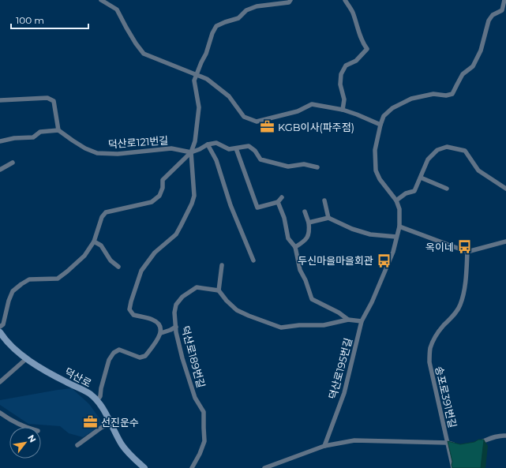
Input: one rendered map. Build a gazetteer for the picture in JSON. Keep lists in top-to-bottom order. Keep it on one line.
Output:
{"streets":{"street":["덕산로121번길","덕산로189번길","덕산로195번길","덕산로","송포로391번길"]},"crossings":[["덕산로195번길","송포로391번길"]],"places":{"office":["KGB이사(파주점)","선진운수"],"bus stop":["옥이네","두신마을마을회관"]},"scale_bar":"100 m","north":"top right"}
